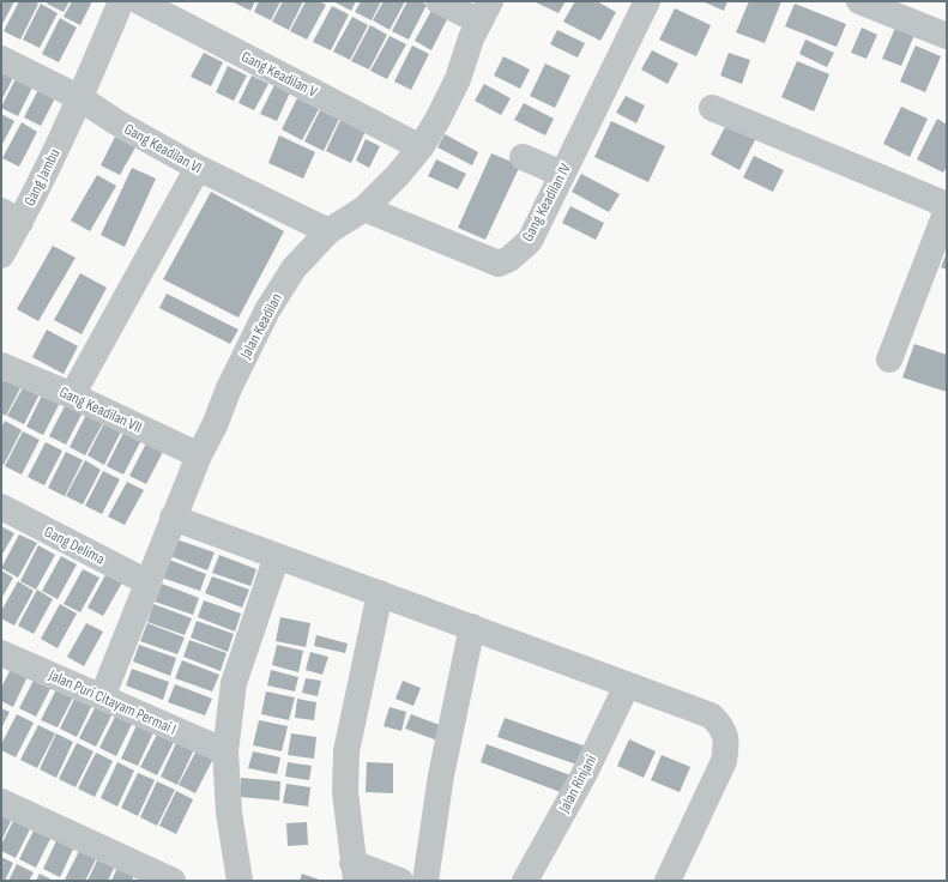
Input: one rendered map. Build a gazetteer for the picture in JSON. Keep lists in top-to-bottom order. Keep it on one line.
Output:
{"streets":{"street":["Gang Keadilan V","Gang Keadilan VI","Gang Jambu","Gang Keadilan IV","Jalan Keadilan","Gang Keadilan VII","Gang Delima","Jalan Puri Citayam Permai I","Jalan Rinjani"]},"crossings":[["Gang Keadilan V","Jalan Keadilan"],["Gang Keadilan VI","Gang Jambu"],["Gang Keadilan VI","Jalan Keadilan"],["Gang Keadilan IV","Jalan Keadilan"],["Jalan Keadilan","Gang Keadilan VII"],["Jalan Keadilan","Gang Delima"],["Jalan Keadilan","Jalan Puri Citayam Permai I"]]}
